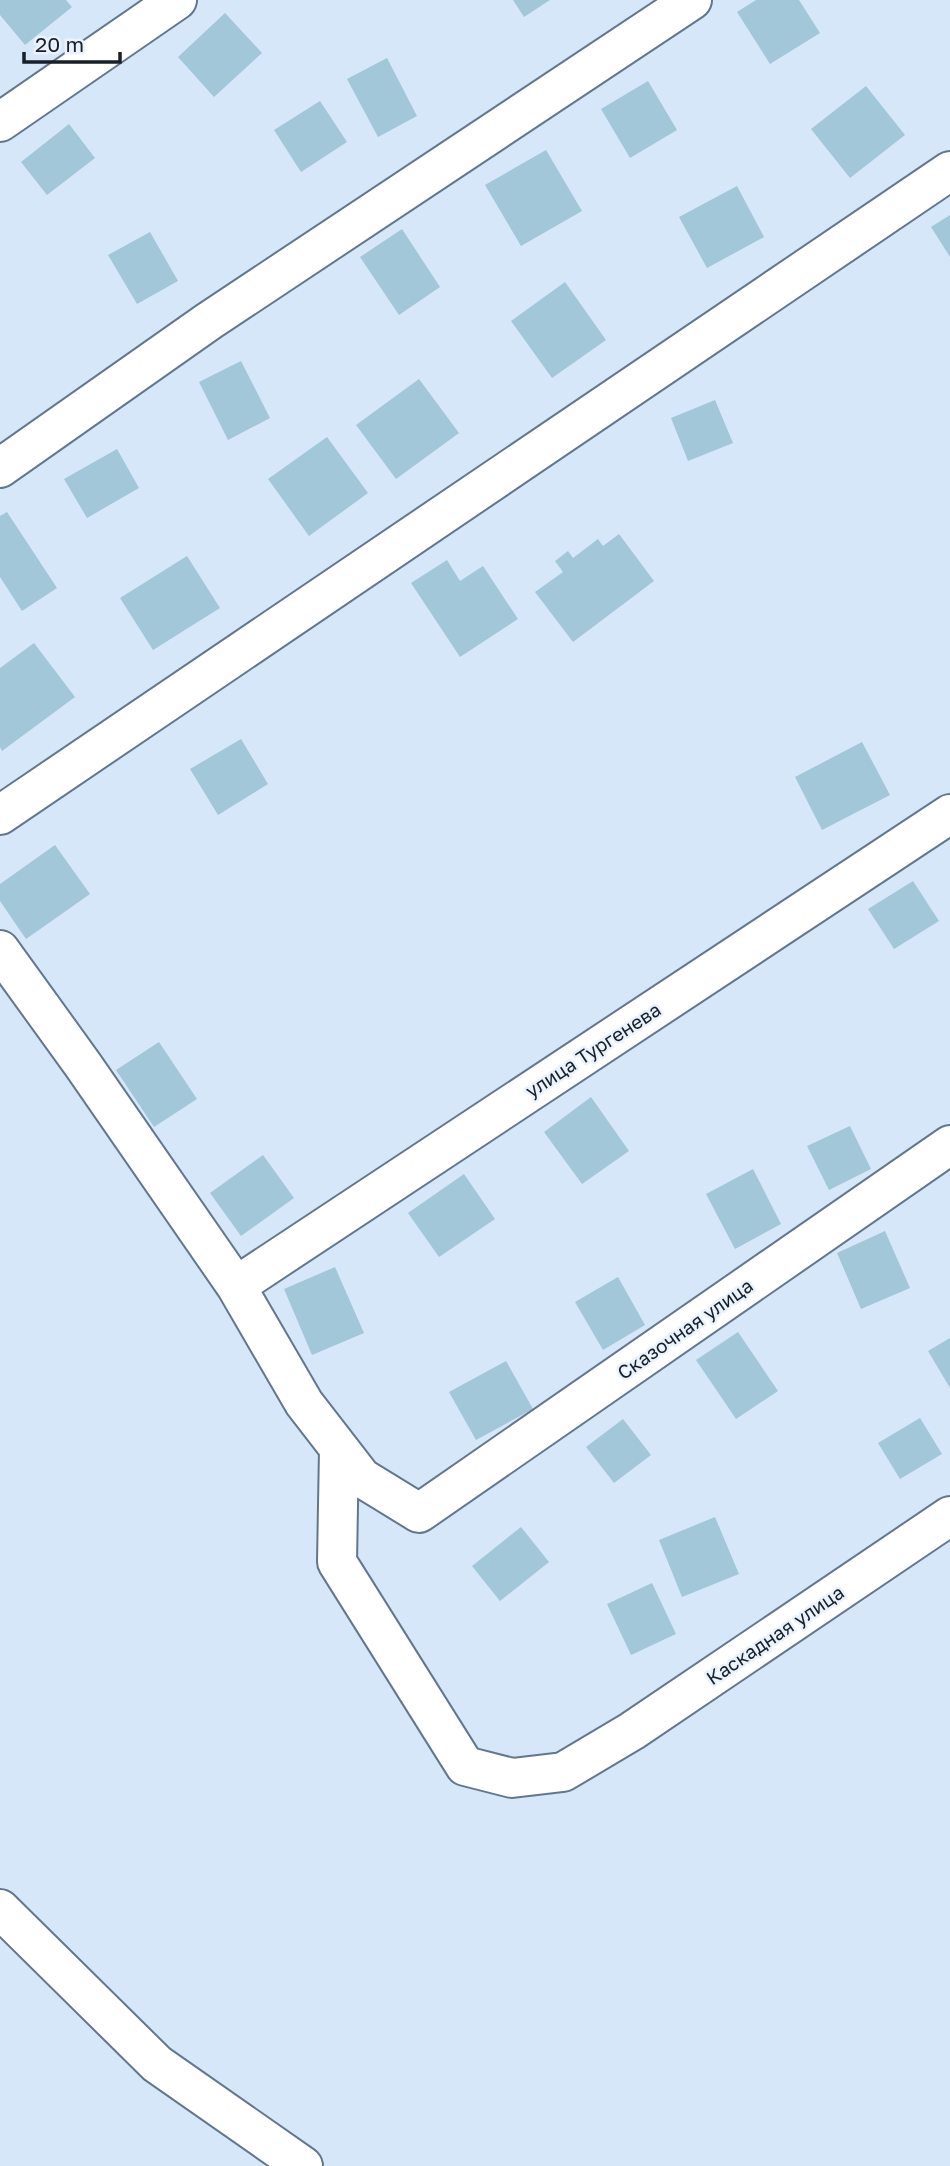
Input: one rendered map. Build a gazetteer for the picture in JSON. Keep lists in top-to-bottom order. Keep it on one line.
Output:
{"streets":{"street":["улица Тургенева","Сказочная улица","Каскадная улица"]},"crossings":[["Сказочная улица","Каскадная улица"]],"scale_bar":"20 m"}
